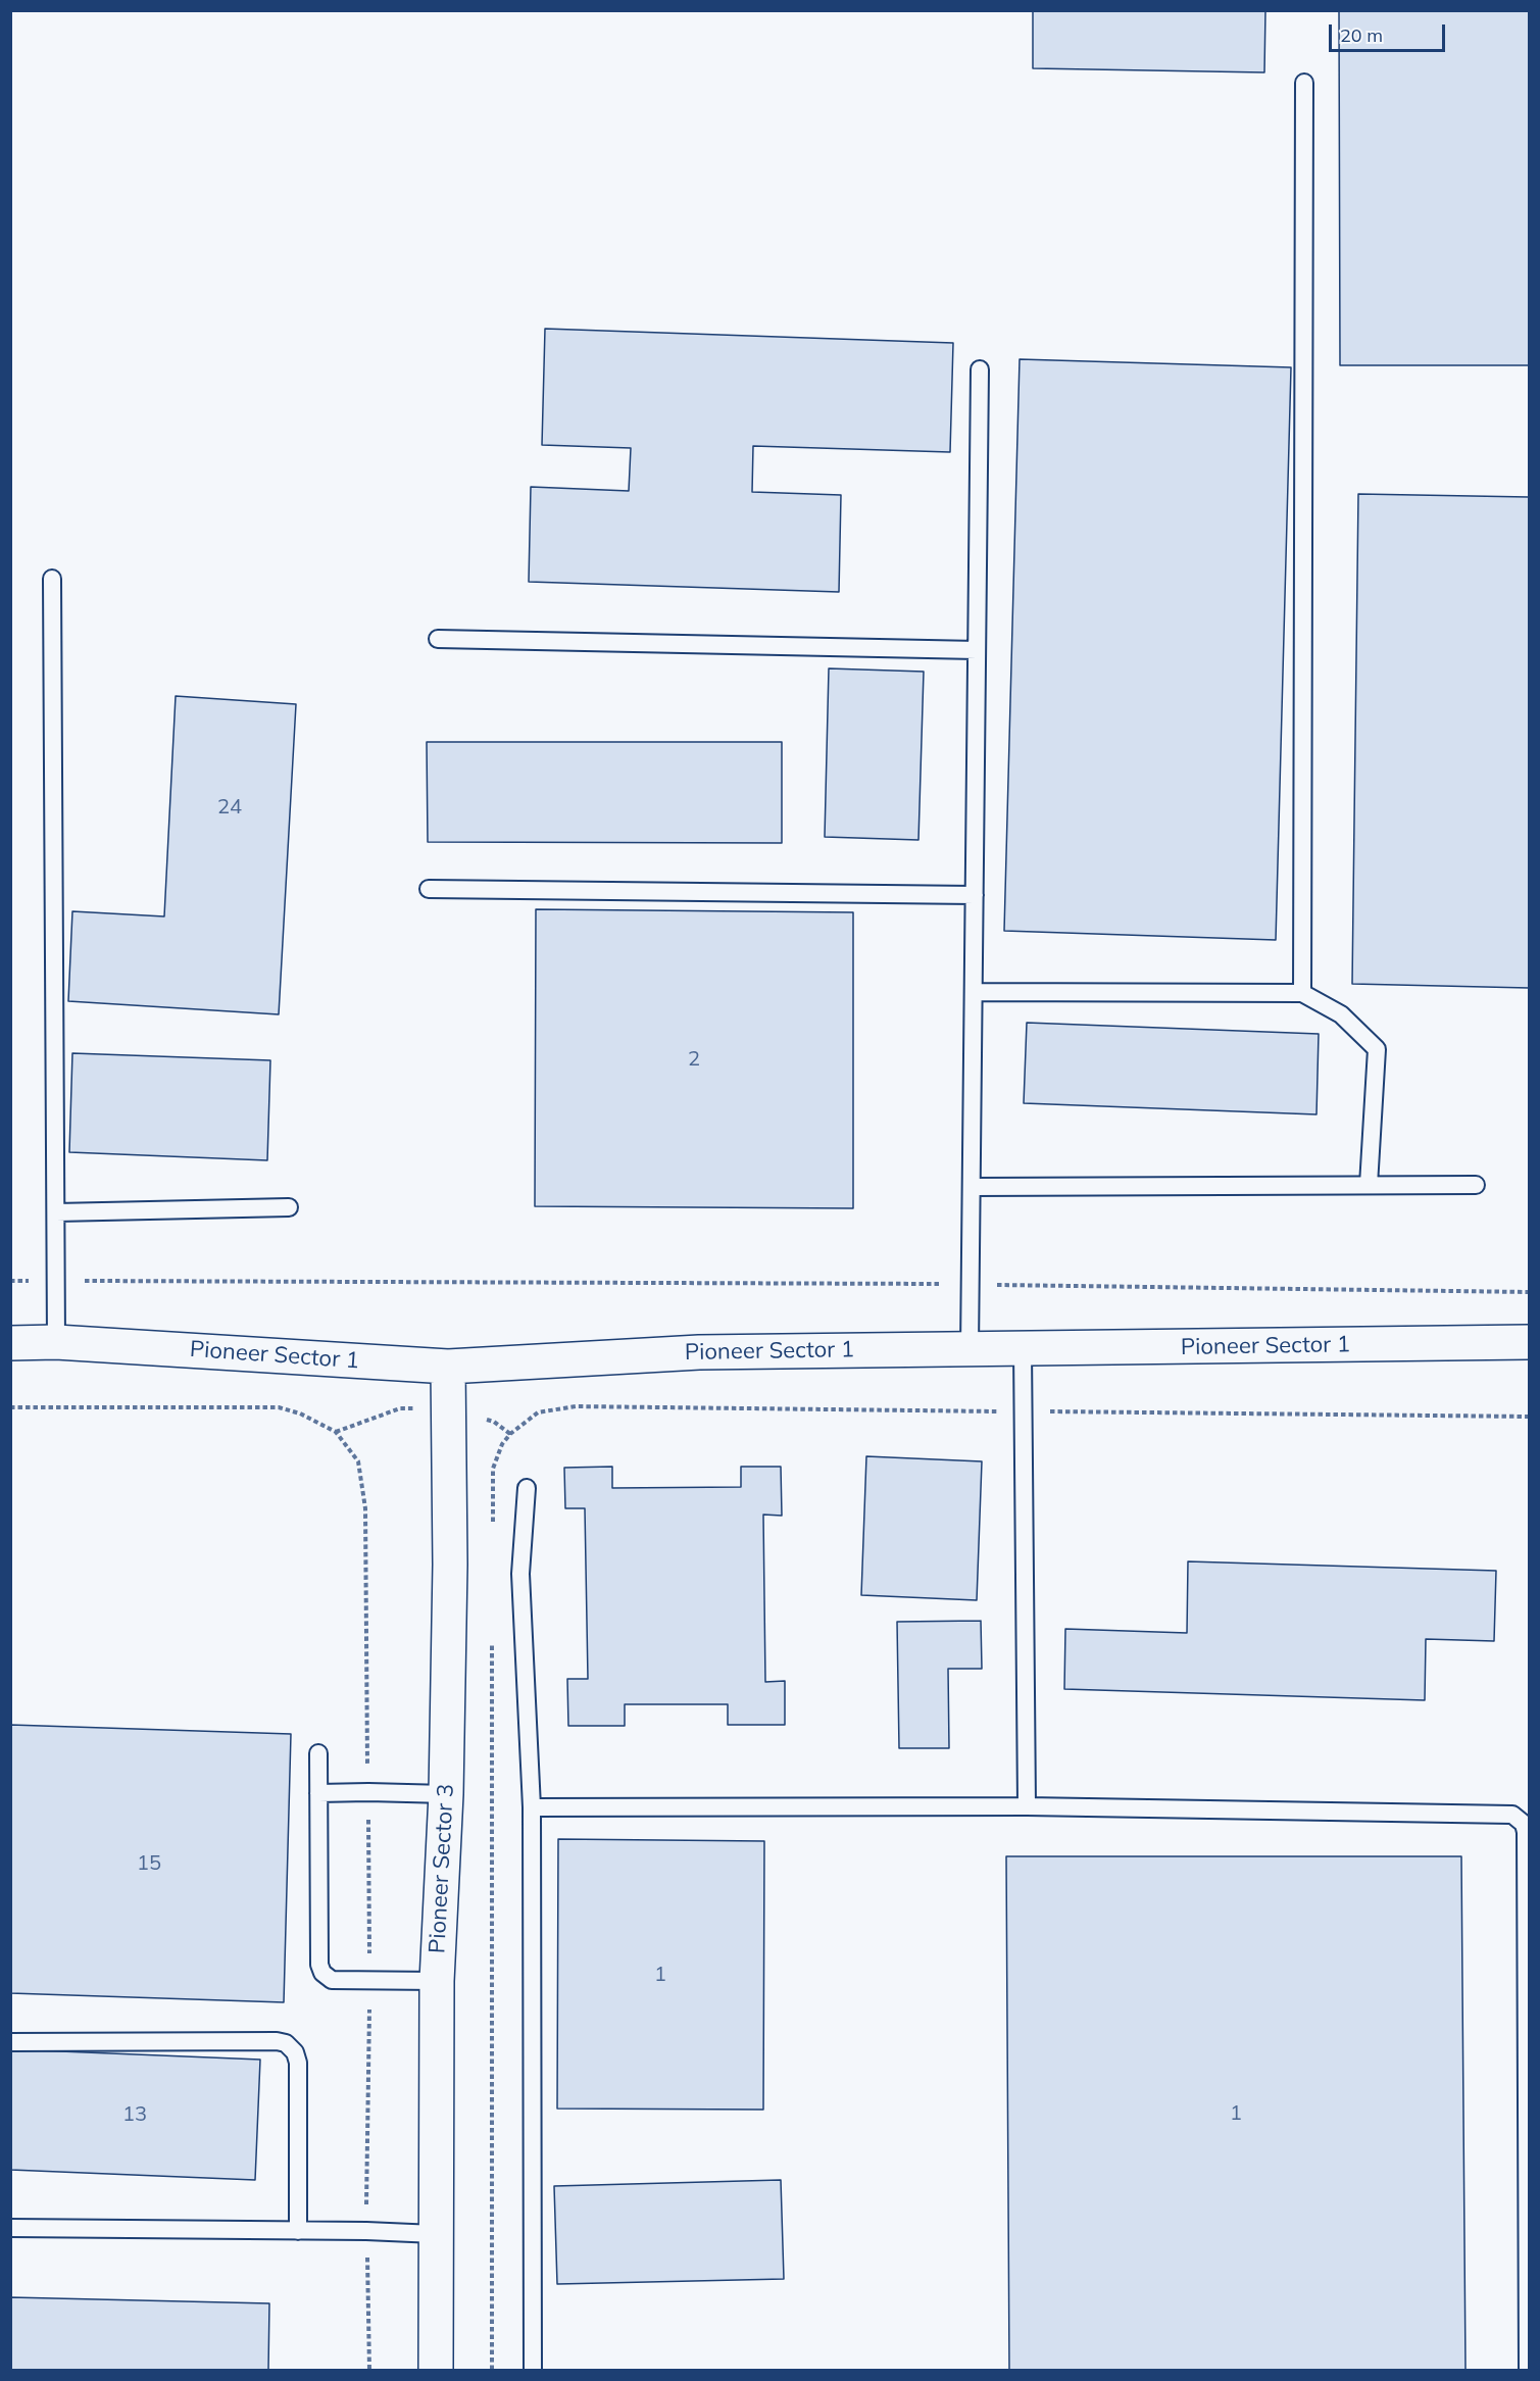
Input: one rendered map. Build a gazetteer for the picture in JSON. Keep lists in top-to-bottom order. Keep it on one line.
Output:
{"streets":{"street":["Pioneer Sector 1","Pioneer Sector 3"]},"crossings":[["Pioneer Sector 1","Pioneer Sector 3"]],"house_numbers":["24","2","15","1","1","13"],"scale_bar":"20 m"}
